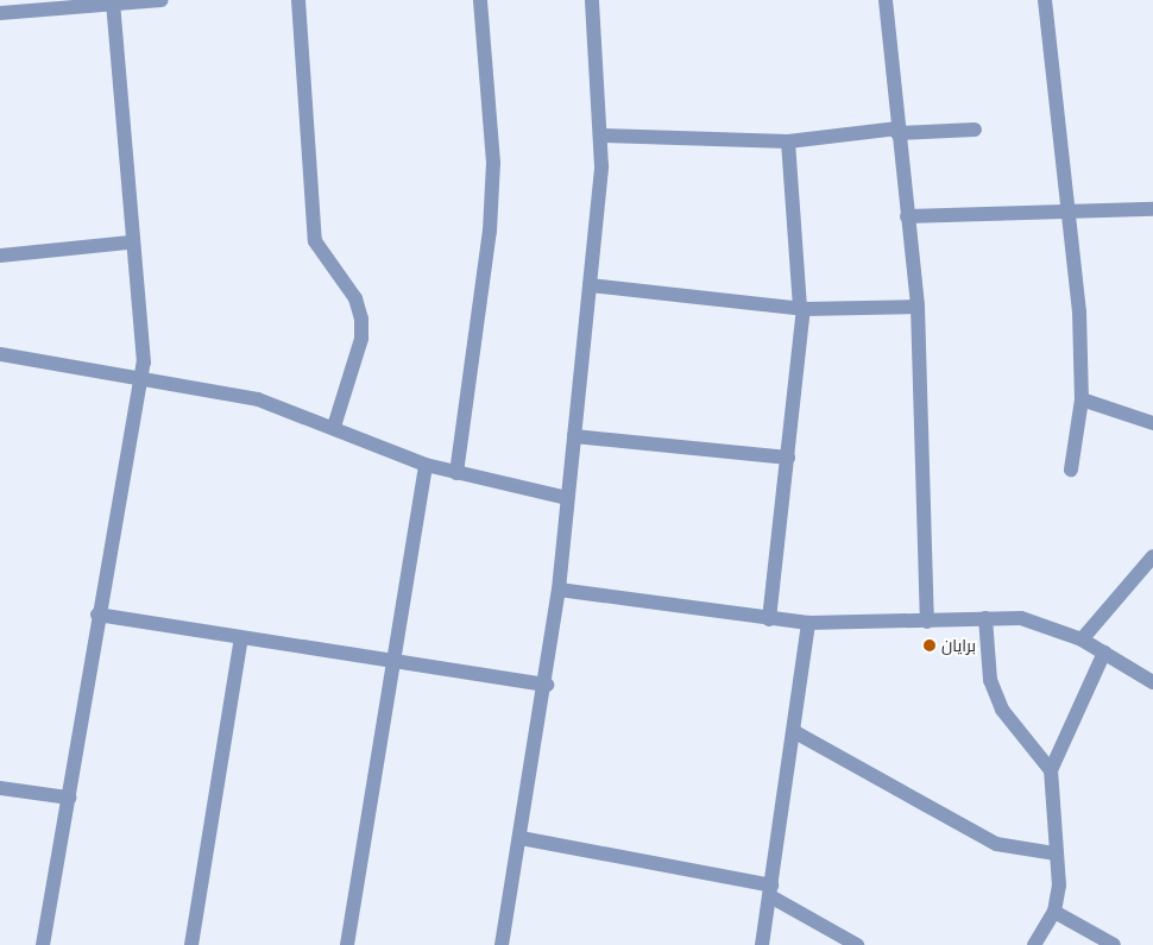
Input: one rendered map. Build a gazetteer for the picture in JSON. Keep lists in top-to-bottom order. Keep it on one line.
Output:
{"places":["برايان"]}
